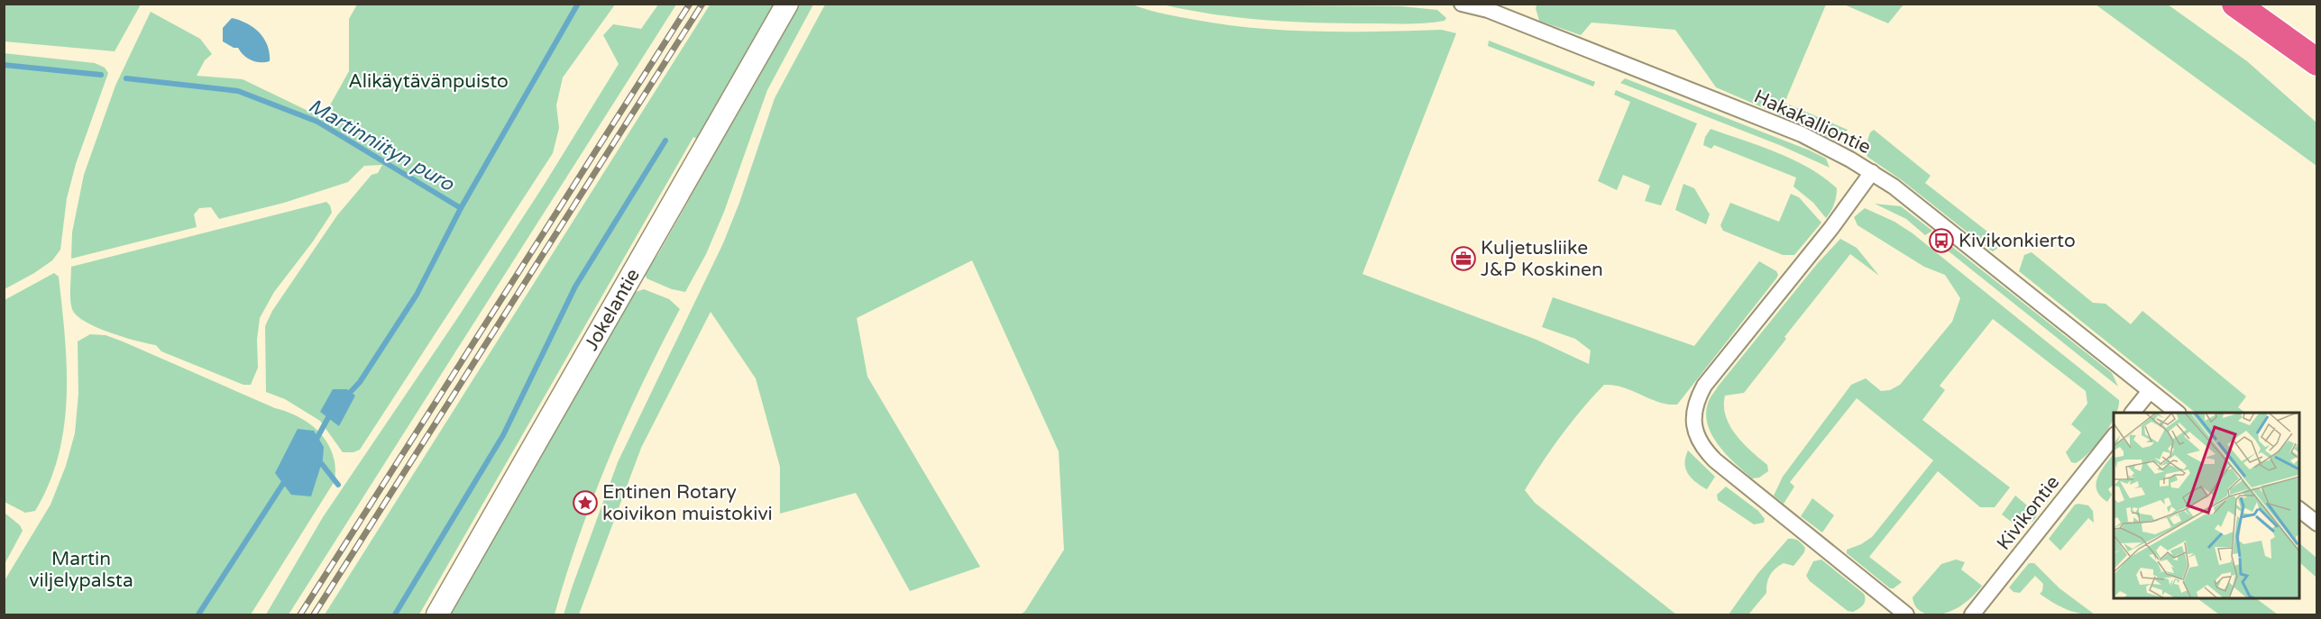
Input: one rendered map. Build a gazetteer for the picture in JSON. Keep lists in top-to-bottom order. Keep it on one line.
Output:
{"streets":{"main road":["Jokelantie"],"street":["Hakakalliontie","Kivikontie"]},"water":["Martinniityn puro"],"parks":["Alikäytävänpuisto","Martin viljelypalsta"],"places":{"bus stop":["Kivikonkierto"],"office":["Kuljetusliike J&P Koskinen"],"place":["Entinen Rotary koivikon muistokivi"]}}
